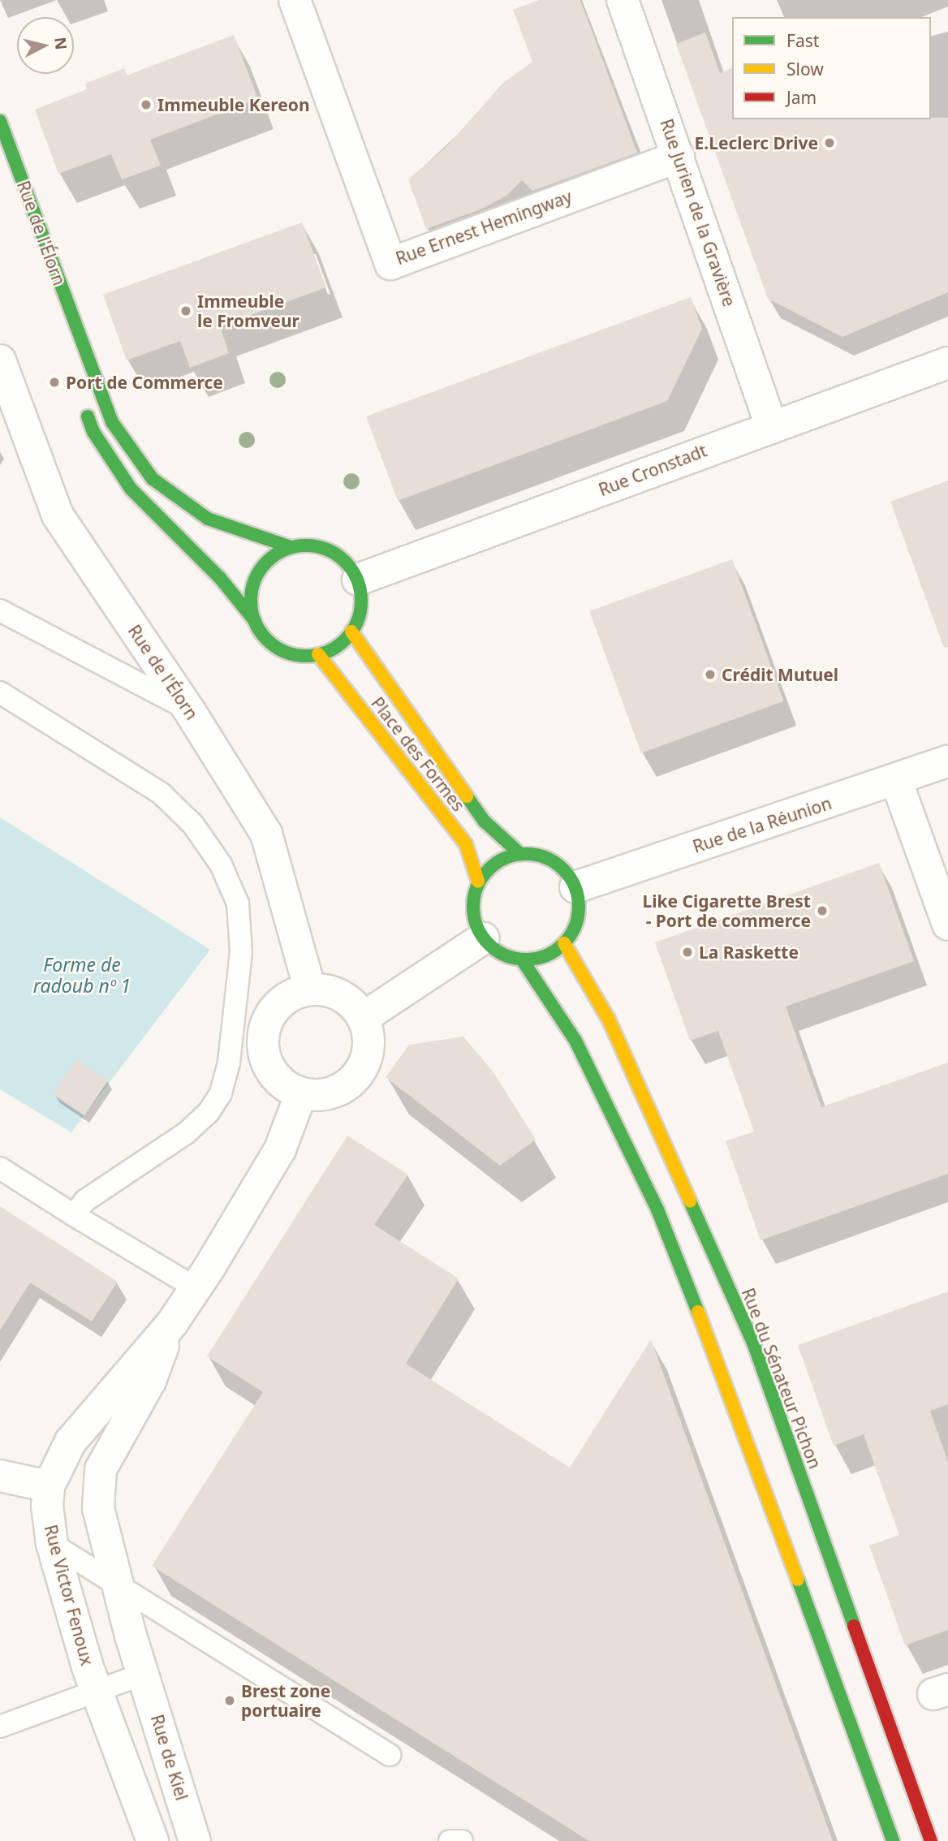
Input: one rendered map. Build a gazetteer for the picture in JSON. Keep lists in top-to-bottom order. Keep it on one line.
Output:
{"streets":{"main road":["Rue de l'Élorn","Place des Formes","Rue du Sénateur Pichon"],"street":["Rue Jurien de la Gravière","Rue Ernest Hemingway","Rue Cronstadt","Rue de la Réunion","Rue Victor Fenoux","Rue de Kiel"]},"crossings":[["Rue Jurien de la Gravière","Rue Ernest Hemingway"],["Rue Jurien de la Gravière","Rue Cronstadt"],["Rue de l'Élorn","Rue Cronstadt"],["Rue de l'Élorn","Place des Formes"],["Rue de l'Élorn","Rue Victor Fenoux"],["Rue Cronstadt","Place des Formes"],["Place des Formes","Rue de la Réunion"],["Place des Formes","Rue du Sénateur Pichon"],["Rue de la Réunion","Rue du Sénateur Pichon"],["Rue Victor Fenoux","Rue de Kiel"]],"water":["Forme de radoub nº 1"],"places":["Immeuble Kereon","E.Leclerc Drive","Immeuble le Fromveur","Port de Commerce","Crédit Mutuel","Like Cigarette Brest - Port de commerce","La Raskette","Brest zone portuaire"],"legend":["Fast","Slow","Jam"],"north":"right"}
